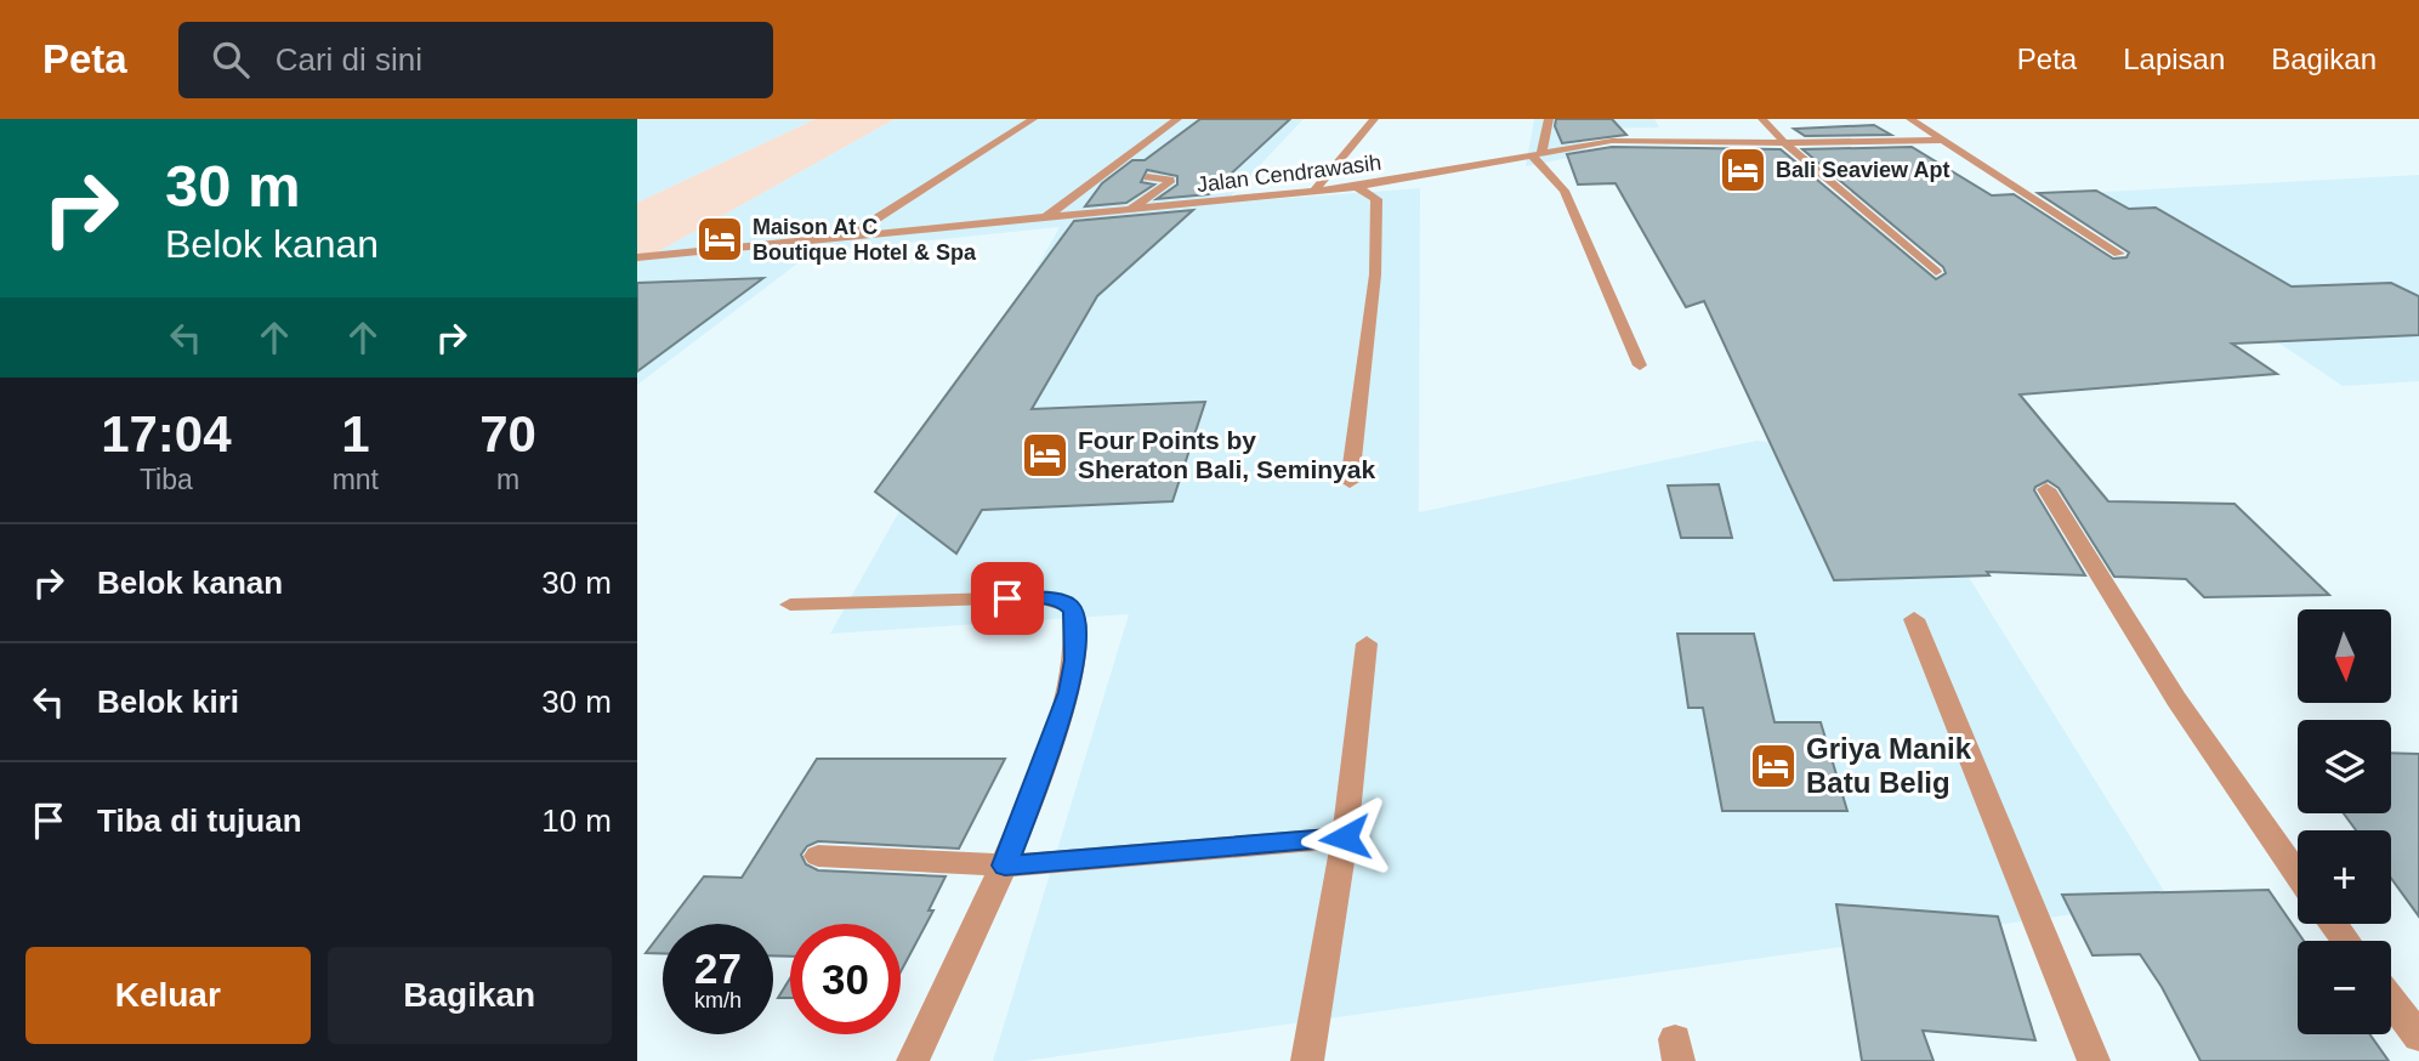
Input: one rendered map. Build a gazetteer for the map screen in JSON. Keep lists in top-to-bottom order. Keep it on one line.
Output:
{"streets":{"street":["Jalan Cendrawasih"]},"places":{"hotel":["Bali Seaview Apt","Maison At C Boutique Hotel & Spa","Four Points by Sheraton Bali, Seminyak","Griya Manik Batu Belig"]},"north":"bottom","page":{"header":"Peta","search":"Cari di sini","nav":["Peta","Lapisan","Bagikan"],"turn":["30 m","Belok kanan"],"eta":["17:04","Tiba","1","mnt","70","m"],"list":[{"name":"Belok kanan","value":"30 m"},{"name":"Belok kiri","value":"30 m"},{"name":"Tiba di tujuan","value":"10 m"}],"map_buttons":["+","−"],"speed":"27 km/h","limit":"30","buttons":["Keluar","Bagikan"]}}
